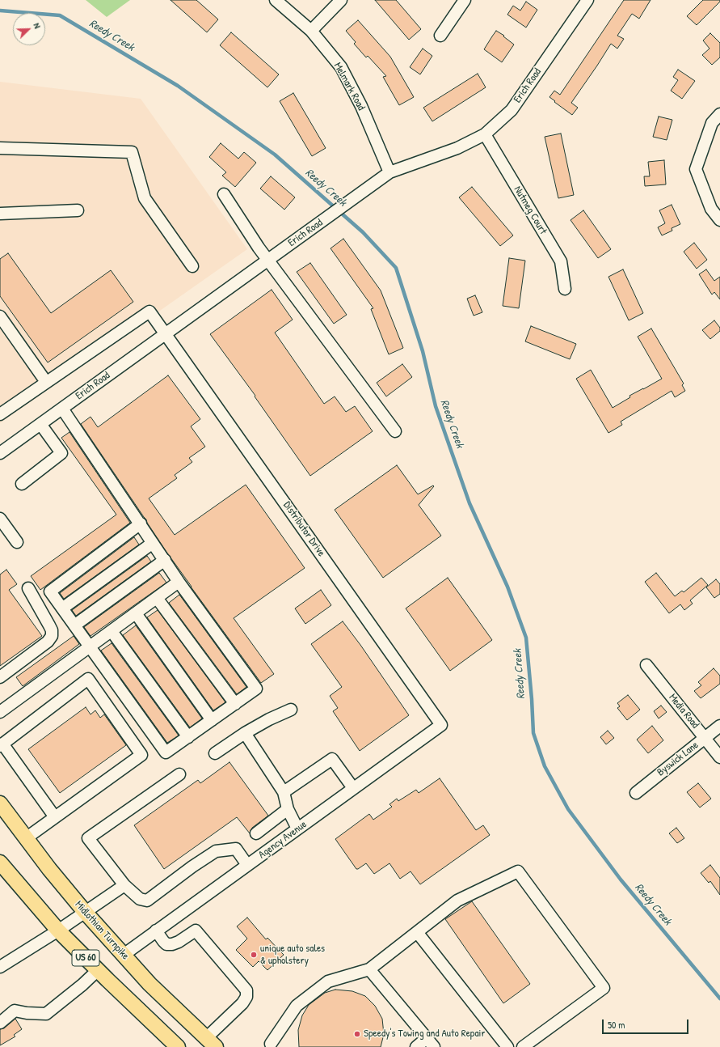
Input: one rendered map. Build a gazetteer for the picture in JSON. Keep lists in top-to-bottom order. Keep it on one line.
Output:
{"streets":{"main road":["Midlothian Turnpike","US 60"],"street":["Erich Road","Melmark Road","Nutmeg Court","Distributor Drive","Media Road","Byswick Lane","Agency Avenue"]},"crossings":[["Erich Road","Melmark Road"],["Erich Road","Nutmeg Court"],["Erich Road","Distributor Drive"],["Distributor Drive","Agency Avenue"],["Media Road","Byswick Lane"],["Agency Avenue","Midlothian Turnpike"]],"water":["Reedy Creek"],"places":["unique auto sales & upholstery","Speedy's Towing and Auto Repair"],"scale_bar":"50 m","north":"top right"}
